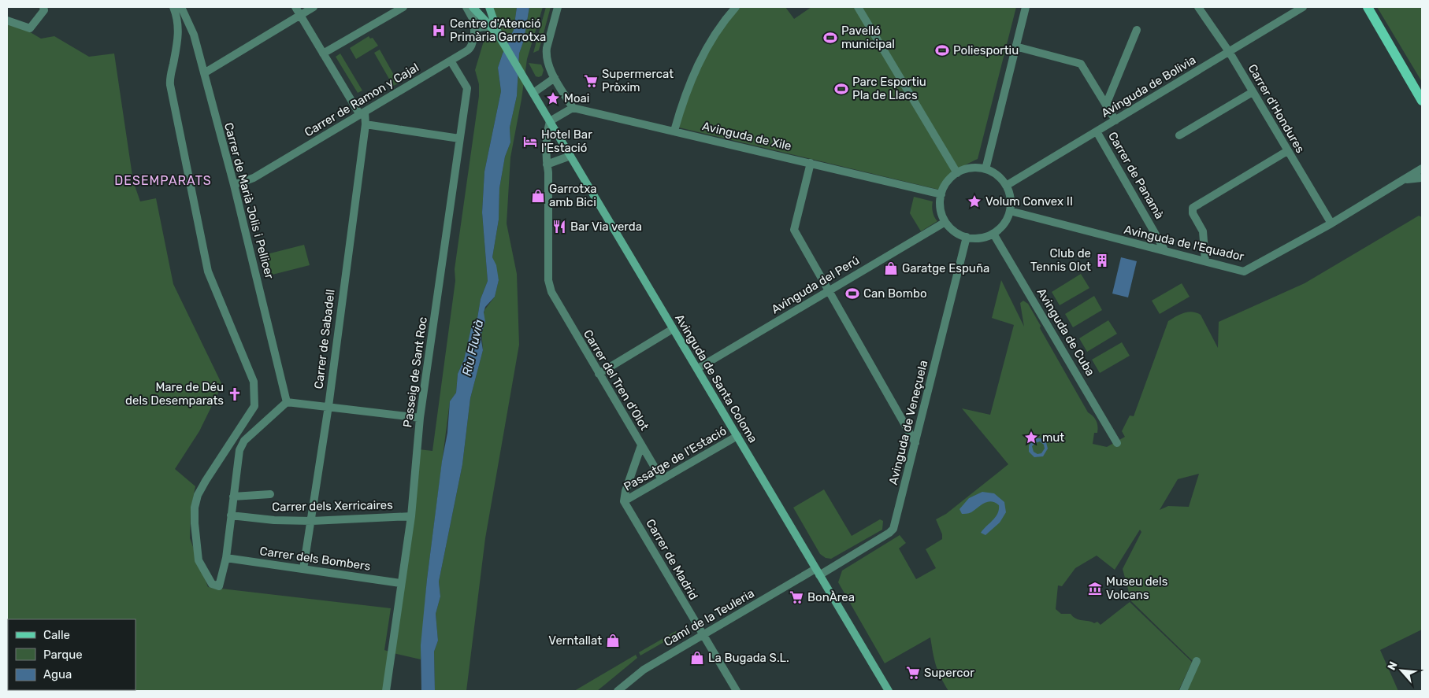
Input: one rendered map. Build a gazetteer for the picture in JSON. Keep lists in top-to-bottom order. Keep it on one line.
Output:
{"streets":{"main road":["Avinguda de Santa Coloma"],"street":["Avinguda de Bolivia","Carrer de Ramon y Cajal","Carrer d'Hondures","Avinguda de Xile","Carrer de Panamà","Carrer de Marià Jolis i Pellicer","Avinguda de l'Equador","Avinguda del Perú","Avinguda de Cuba","Carrer de Sabadell","Passeig de Sant Roc","Carrer del Tren d'Olot","Avinguda de Veneçuela","Passatge de l'Estació","Carrer dels Xerricaires","Carrer dels Bombers","Carrer de Madrid","Camí de la Teuleria"]},"crossings":[["Avinguda de Bolivia","Carrer d'Hondures"],["Avinguda de Bolivia","Avinguda de Xile"],["Avinguda de Bolivia","Carrer de Panamà"],["Avinguda de Bolivia","Avinguda de l'Equador"],["Avinguda de Bolivia","Avinguda del Perú"],["Avinguda de Bolivia","Avinguda de Cuba"],["Avinguda de Bolivia","Avinguda de Veneçuela"],["Carrer de Ramon y Cajal","Carrer de Marià Jolis i Pellicer"],["Carrer de Ramon y Cajal","Carrer de Sabadell"],["Carrer de Ramon y Cajal","Passeig de Sant Roc"],["Carrer d'Hondures","Avinguda de l'Equador"],["Avinguda de Xile","Avinguda de l'Equador"],["Avinguda de Xile","Avinguda del Perú"],["Avinguda de Xile","Avinguda de Cuba"],["Avinguda de Xile","Avinguda de Veneçuela"],["Carrer de Panamà","Avinguda de l'Equador"],["Avinguda de l'Equador","Avinguda del Perú"],["Avinguda de l'Equador","Avinguda de Cuba"],["Avinguda de l'Equador","Avinguda de Veneçuela"],["Avinguda del Perú","Avinguda de Cuba"],["Avinguda del Perú","Avinguda de Santa Coloma"],["Avinguda del Perú","Avinguda de Veneçuela"],["Avinguda de Cuba","Avinguda de Veneçuela"],["Carrer de Sabadell","Carrer dels Xerricaires"],["Carrer de Sabadell","Carrer dels Bombers"],["Passeig de Sant Roc","Carrer dels Xerricaires"],["Passeig de Sant Roc","Carrer dels Bombers"],["Avinguda de Santa Coloma","Carrer del Tren d'Olot"],["Avinguda de Santa Coloma","Avinguda de Veneçuela"],["Avinguda de Santa Coloma","Passatge de l'Estació"],["Avinguda de Santa Coloma","Camí de la Teuleria"],["Carrer del Tren d'Olot","Passatge de l'Estació"],["Carrer del Tren d'Olot","Carrer de Madrid"],["Avinguda de Veneçuela","Camí de la Teuleria"],["Passatge de l'Estació","Carrer de Madrid"],["Carrer de Madrid","Camí de la Teuleria"]],"districts":["DESEMPARATS"],"water":["Riu Fluvià"],"places":{"hospital":["Centre d'Atenció Primària Garrotxa"],"sports":["Pavelló municipal","Poliesportiu","Parc Esportiu Pla de Llacs","Can Bombo"],"supermarket":["Supermercat Pròxim","BonÀrea","Supercor"],"place":["Moai","Volum Convex II","mut"],"hotel":["Hotel Bar l'Estació"],"shop":["Garrotxa amb Bici","Garatge Espuña","Verntallat","La Bugada S.L."],"restaurant":["Bar Via verda"],"building":["Club de Tennis Olot"],"church":["Mare de Déu dels Desemparats"],"museum":["Museu dels Volcans"]},"legend":["Calle","Parque","Agua"],"north":"top left"}
